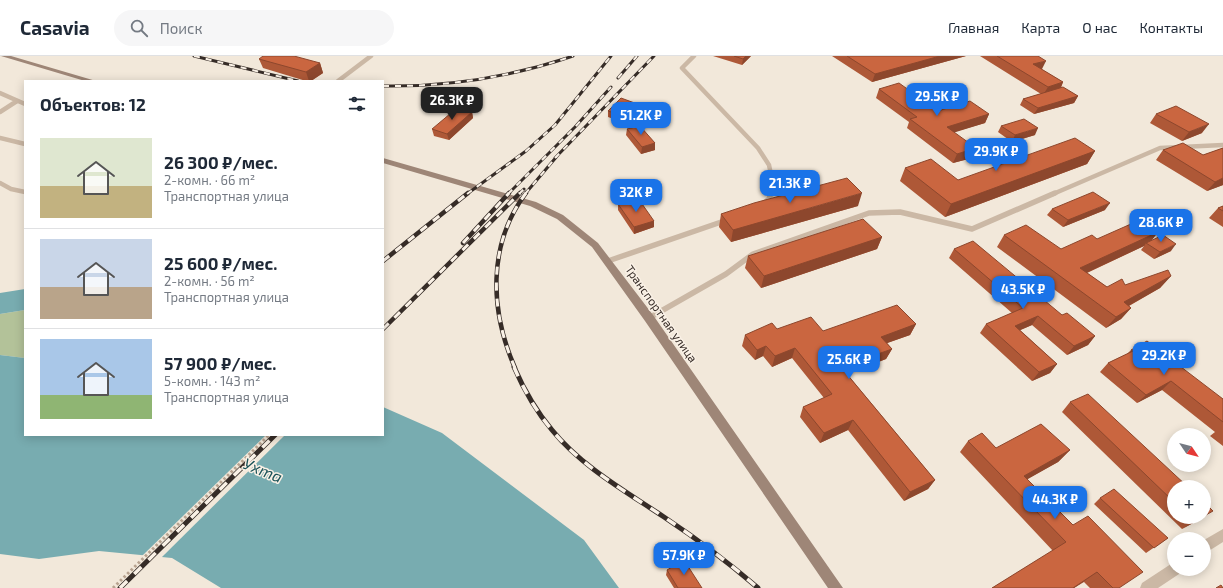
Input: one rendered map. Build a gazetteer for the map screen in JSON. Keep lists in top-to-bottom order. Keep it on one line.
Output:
{"streets":{"street":["Транспортная улица"]},"water":["Ухта"],"north":"bottom right","page":{"header":"Casavia","search":"Поиск","nav":["Главная","Карта","О нас","Контакты"],"heading":"Объектов: 12","price":["29.5K ₽","26.3K ₽","51.2K ₽","29.9K ₽","21.3K ₽","32K ₽","28.6K ₽","43.5K ₽","29.2K ₽","25.6K ₽","44.3K ₽","57.9K ₽"],"list":[{"name":"26 300 ₽/мес.","note":"2-комн. · 66 m² · Транспортная улица"},{"name":"25 600 ₽/мес.","note":"2-комн. · 56 m² · Транспортная улица"},{"name":"57 900 ₽/мес.","note":"5-комн. · 143 m² · Транспортная улица"}],"map_buttons":["+","−"]}}
